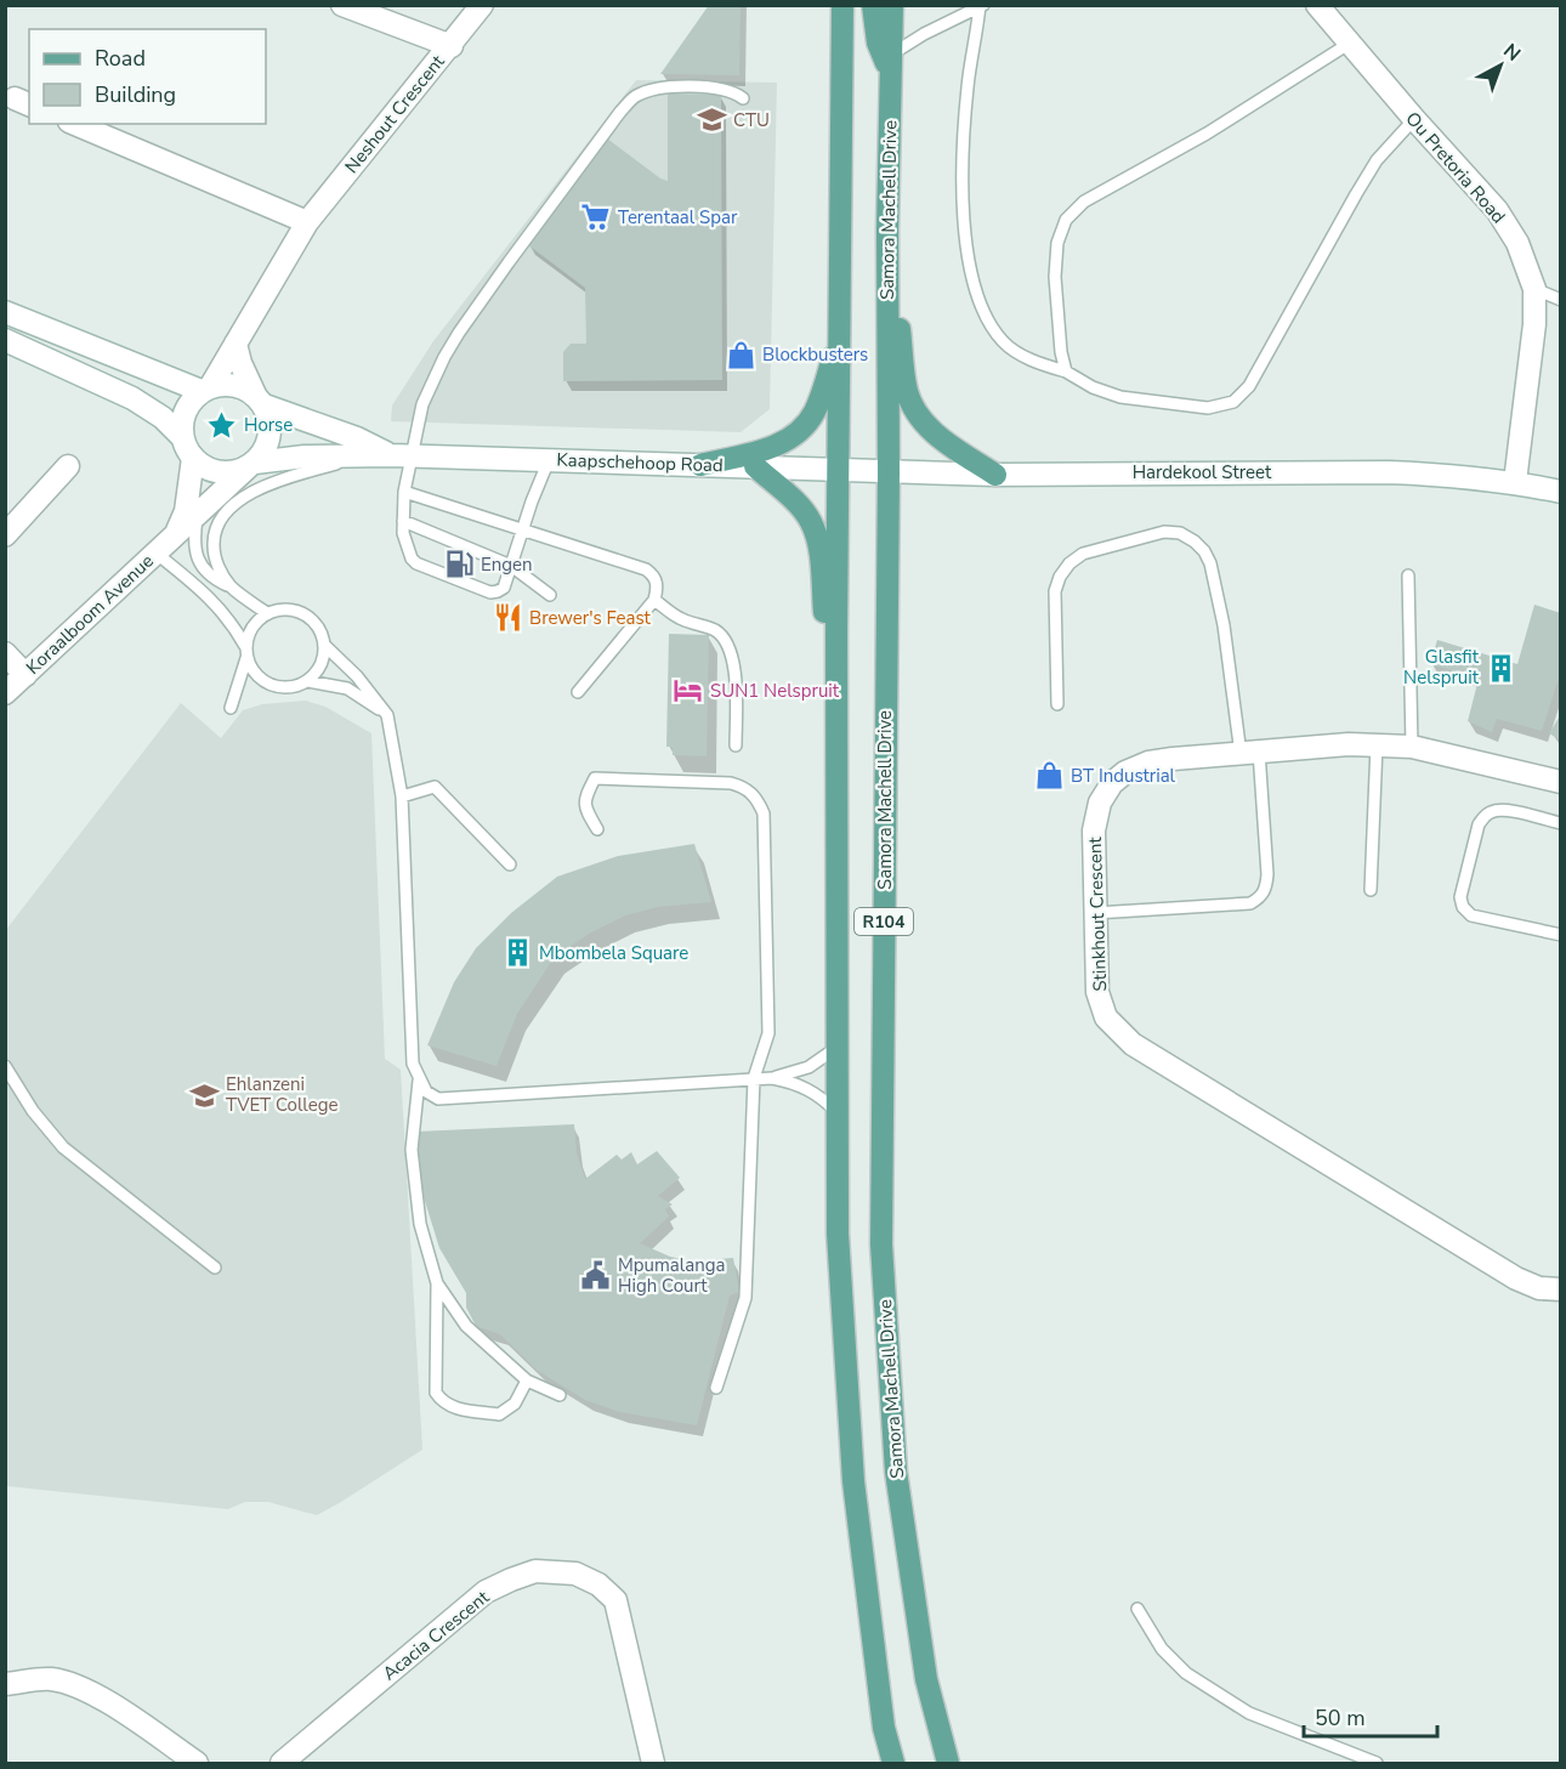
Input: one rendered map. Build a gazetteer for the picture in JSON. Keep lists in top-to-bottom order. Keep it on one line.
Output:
{"streets":{"main road":["Samora Machell Drive","R104"],"street":["Neshout Crescent","Ou Pretoria Road","Kaapschehoop Road","Hardekool Street","Koraalboom Avenue","Stinkhout Crescent","Acacia Crescent"]},"crossings":[["Neshout Crescent","Kaapschehoop Road"],["Neshout Crescent","Koraalboom Avenue"],["Ou Pretoria Road","Hardekool Street"],["Samora Machell Drive","Kaapschehoop Road"],["Samora Machell Drive","Hardekool Street"],["Kaapschehoop Road","Hardekool Street"],["Kaapschehoop Road","Koraalboom Avenue"],["Kaapschehoop Road","R104"]],"places":{"school or university":["CTU","Ehlanzeni TVET College"],"supermarket":["Terentaal Spar"],"shop":["Blockbusters","BT Industrial"],"place":["Horse"],"fuel station":["Engen"],"restaurant":["Brewer's Feast"],"building":["Glasfit Nelspruit","Mbombela Square"],"hotel":["SUN1 Nelspruit"],"public building":["Mpumalanga High Court"]},"legend":["Road","Building"],"scale_bar":"50 m","north":"top right"}
